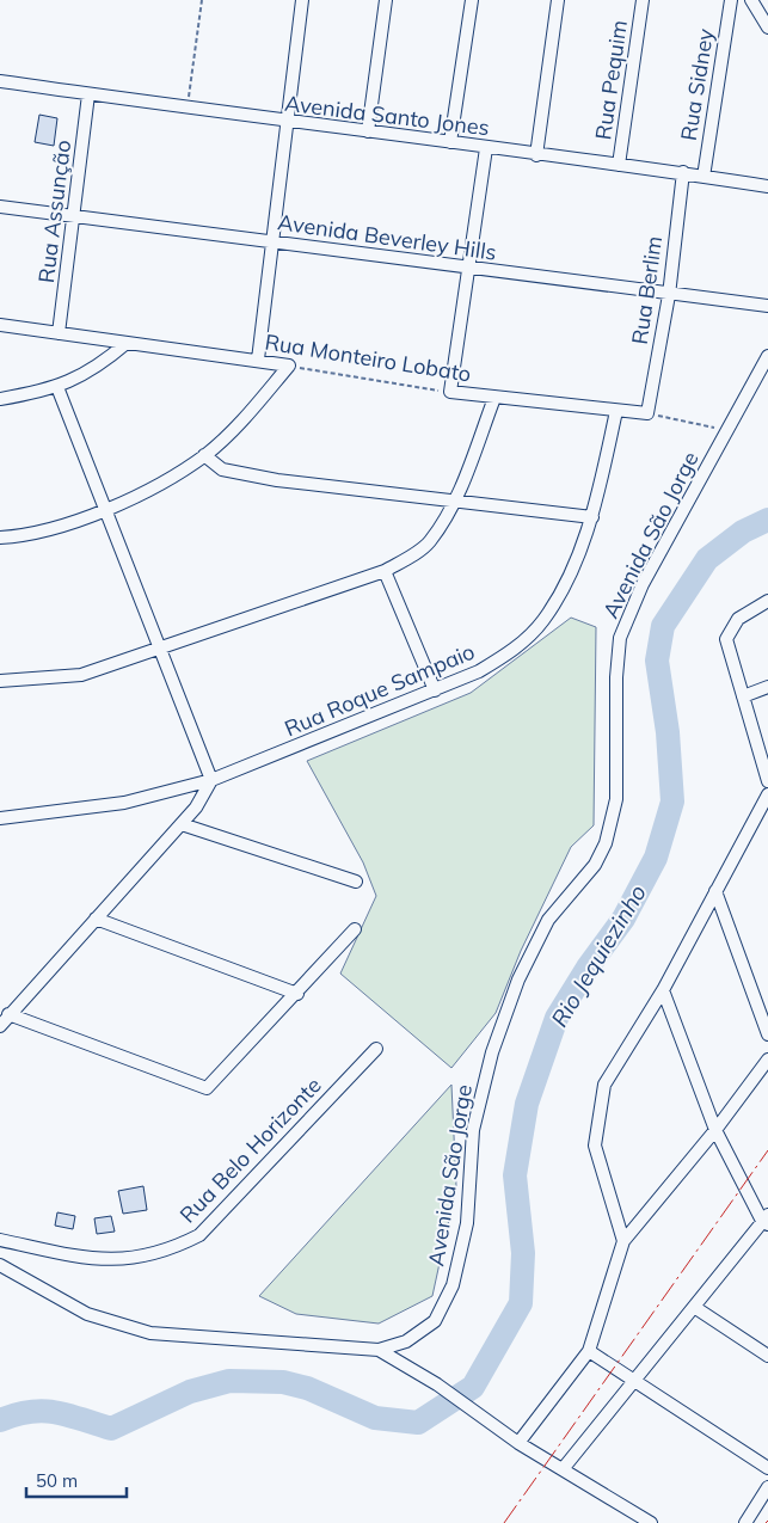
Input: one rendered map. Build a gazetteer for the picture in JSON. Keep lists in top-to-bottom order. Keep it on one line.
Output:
{"streets":{"street":["Rua Pequim","Rua Sidney","Avenida Santo Jones","Rua Assunção","Avenida Beverley Hills","Rua Berlim","Rua Monteiro Lobato","Avenida São Jorge","Rua Roque Sampaio","Rua Belo Horizonte"]},"crossings":[["Rua Pequim","Avenida Santo Jones"],["Rua Sidney","Avenida Santo Jones"],["Avenida Santo Jones","Rua Assunção"],["Avenida Santo Jones","Rua Berlim"],["Rua Assunção","Avenida Beverley Hills"],["Rua Assunção","Rua Monteiro Lobato"],["Avenida Beverley Hills","Rua Berlim"],["Rua Berlim","Rua Monteiro Lobato"],["Rua Monteiro Lobato","Rua Roque Sampaio"]],"water":["Rio Jequiezinho"],"scale_bar":"50 m"}
